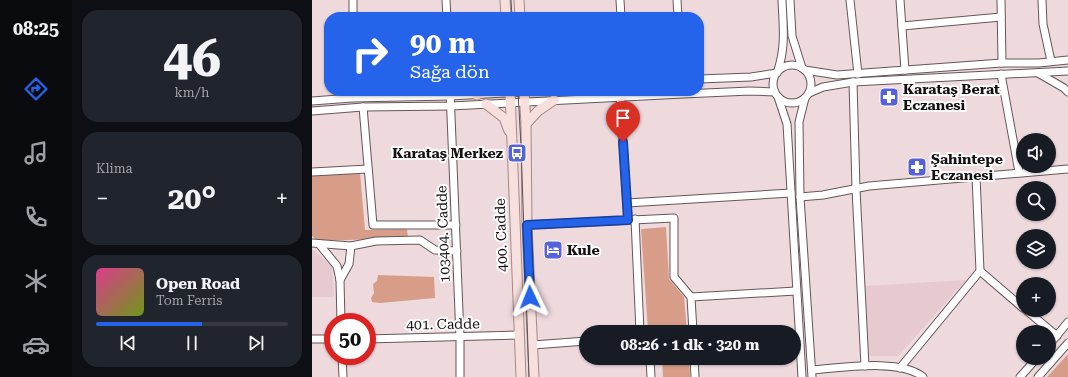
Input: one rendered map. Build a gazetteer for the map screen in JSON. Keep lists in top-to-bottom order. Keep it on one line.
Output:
{"streets":{"main road":["400. Cadde"],"street":["103404. Cadde","401. Cadde"]},"crossings":[["103404. Cadde","401. Cadde"],["400. Cadde","401. Cadde"]],"places":{"pharmacy":["Karataş Berat Eczanesi","Şahintepe Eczanesi"],"bus stop":["Karataş Merkez"],"hotel":["Kule"]},"page":{"tabs":"08:25","tile":[["46","km/h"],"Klima"],"turn":["90 m","Sağa dön"],"map_buttons":["+","−"],"heat":["−","20°","+"],"song":["Open Road","Tom Ferris"],"limit":"50","trip":"08:26 · 1 dk · 320 m"}}
